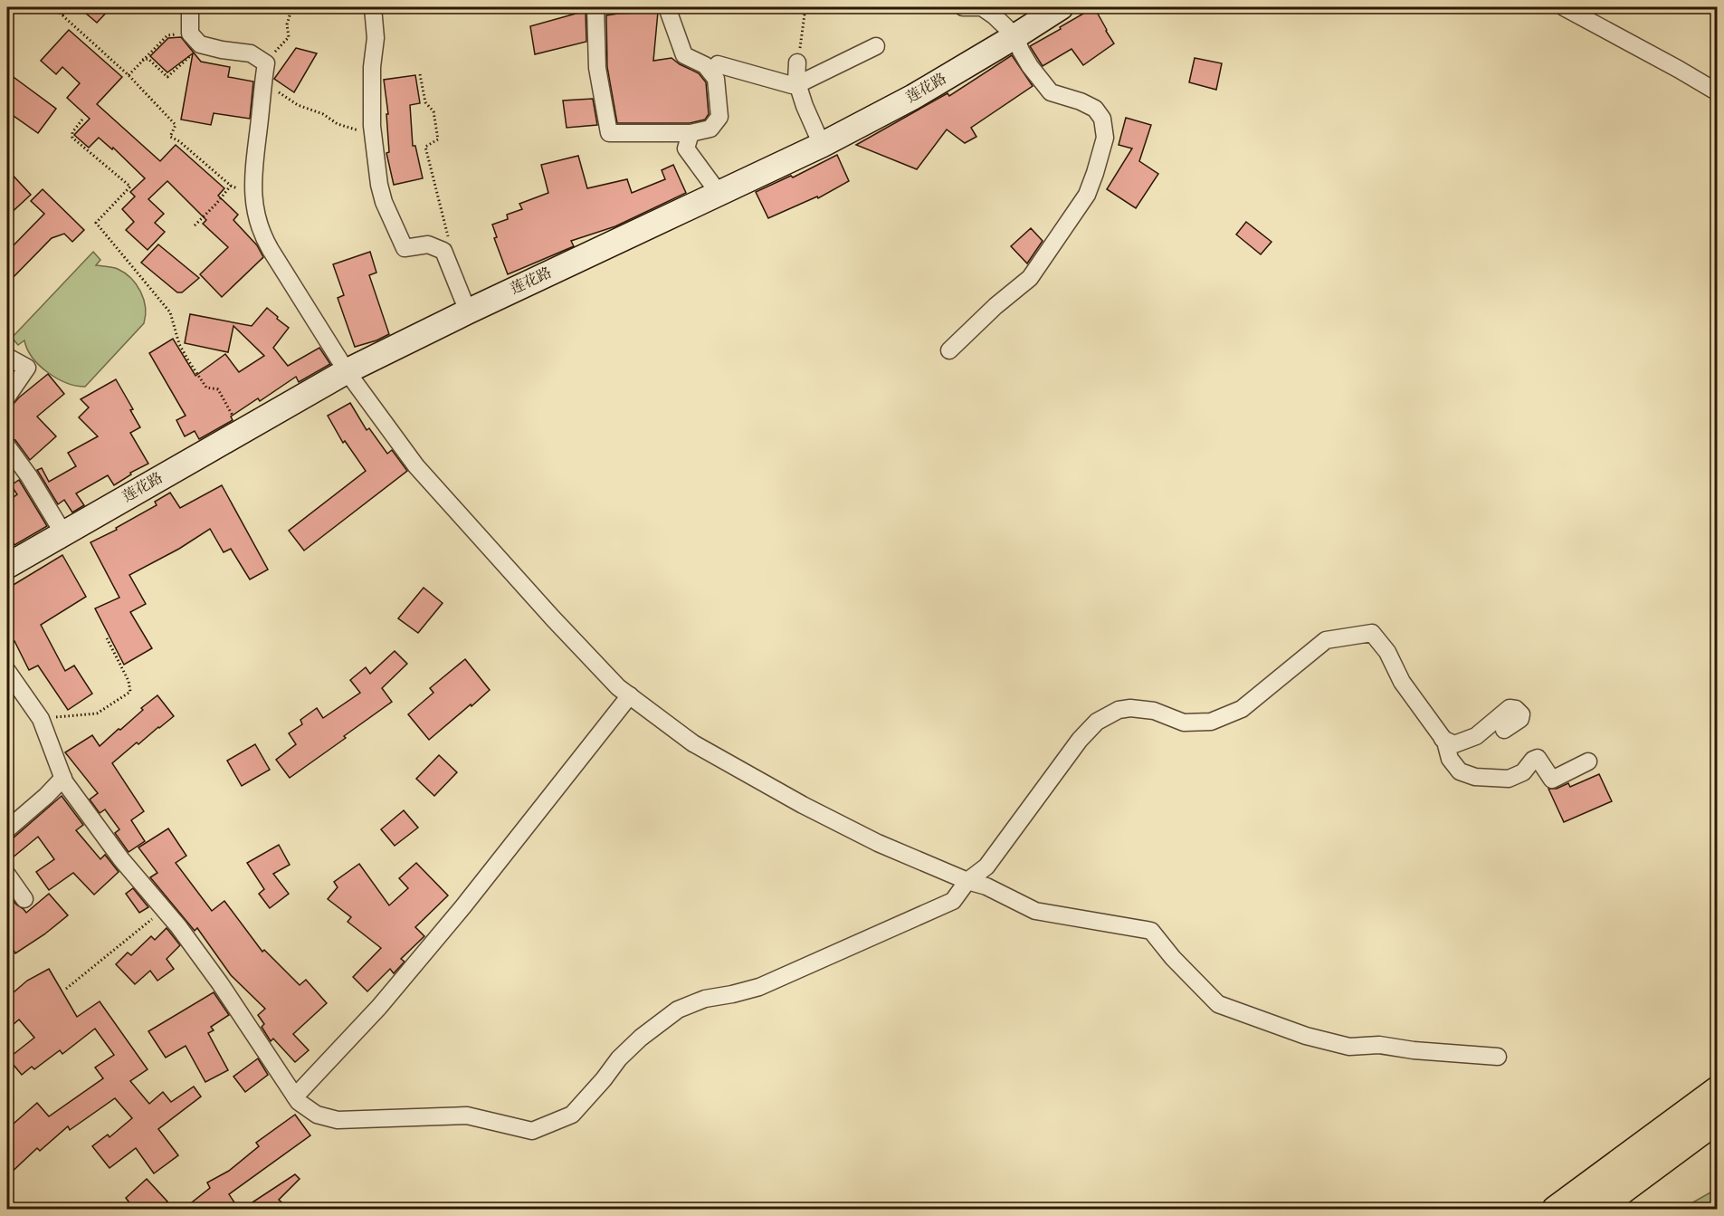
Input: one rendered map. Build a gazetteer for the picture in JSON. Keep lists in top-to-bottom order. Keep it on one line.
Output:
{"streets":{"main road":["莲花路"]}}
